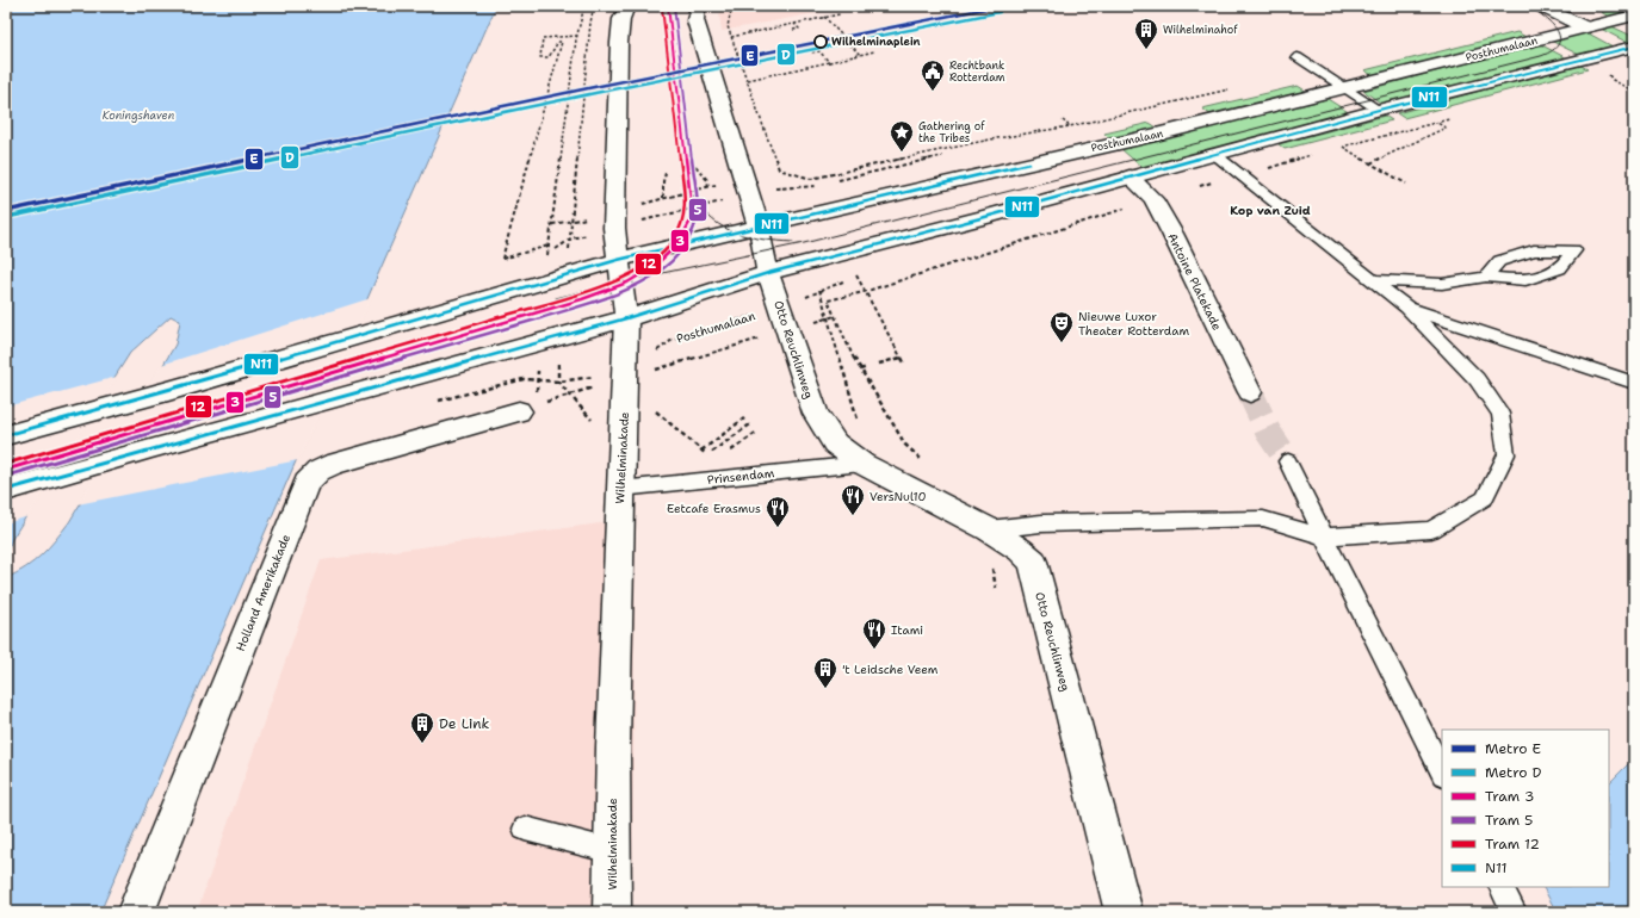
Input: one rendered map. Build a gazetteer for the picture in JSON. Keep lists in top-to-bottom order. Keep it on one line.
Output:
{"streets":{"main road":["Posthumalaan","Antoine Platekade","Otto Reuchlinweg","Wilhelminakade","Holland Amerikakade"],"lane":["Prinsendam"]},"crossings":[["Posthumalaan","Otto Reuchlinweg"],["Posthumalaan","Wilhelminakade"],["Otto Reuchlinweg","Prinsendam"],["Wilhelminakade","Prinsendam"]],"districts":["Kop van Zuid"],"water":["Koningshaven"],"places":{"other":["Wilhelminaplein"],"building":["Wilhelminahof","'t Leidsche Veem","De Link"],"public building":["Rechtbank Rotterdam"],"place":["Gathering of the Tribes"],"theatre":["Nieuwe Luxor Theater Rotterdam"],"restaurant":["VersNul10","Eetcafe Erasmus","Itami"]},"lines":["metro line E","tram line 3","tram line 5","tram line 12","metro line D","transit line N11"],"legend":["Metro E","Metro D","Tram 3","Tram 5","Tram 12","N11"]}
